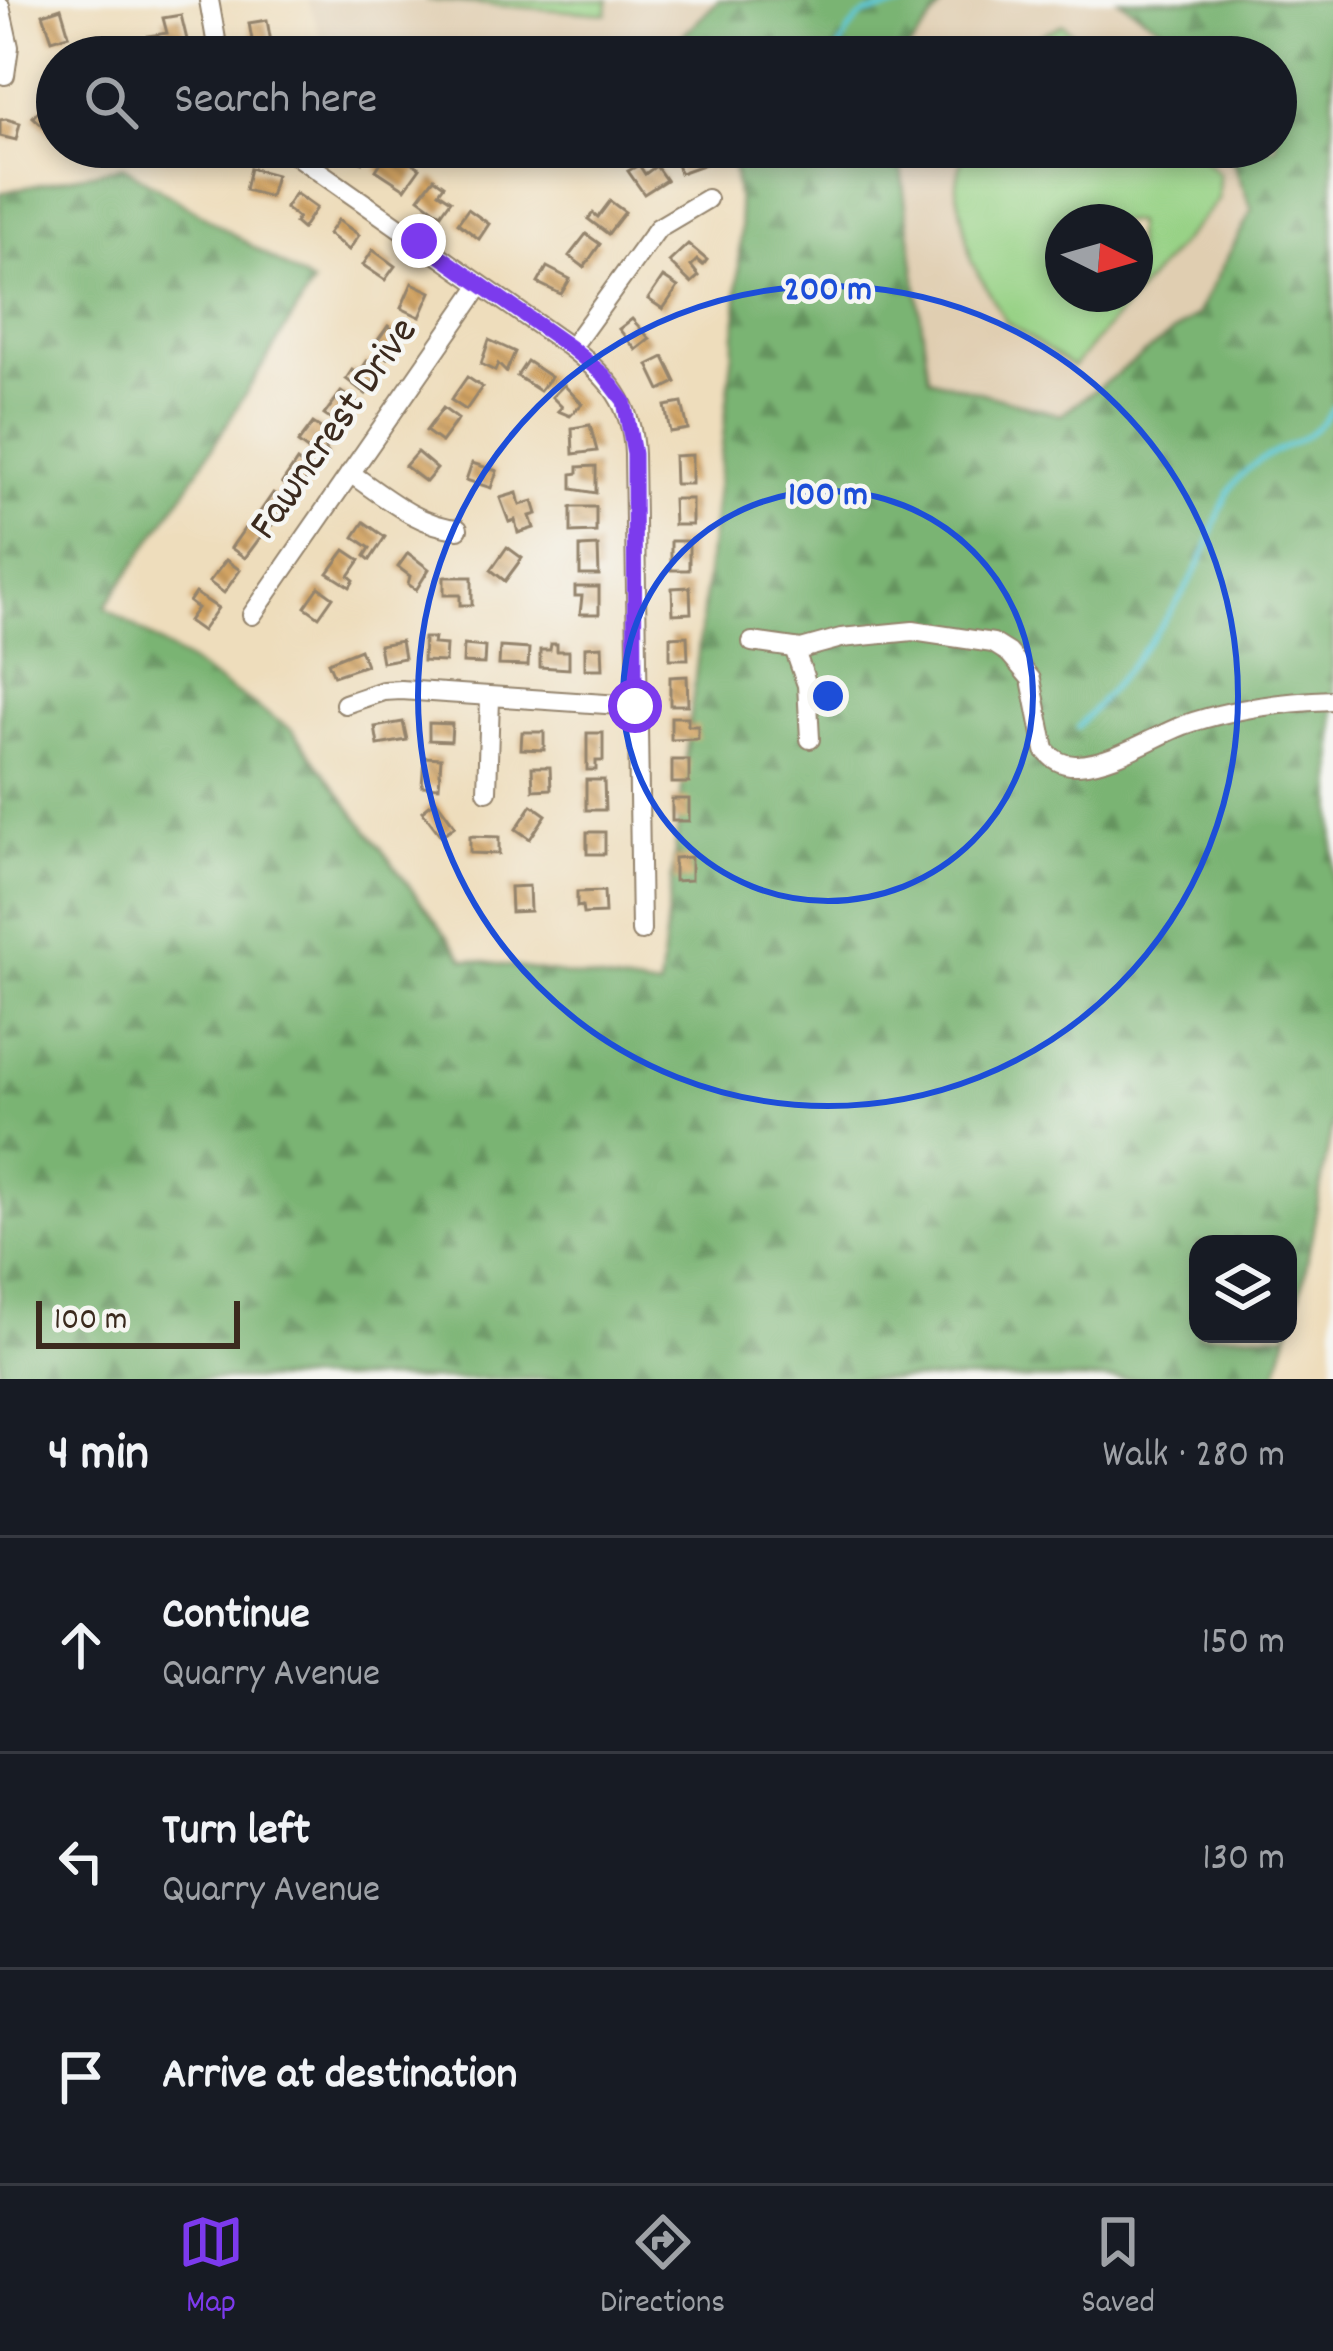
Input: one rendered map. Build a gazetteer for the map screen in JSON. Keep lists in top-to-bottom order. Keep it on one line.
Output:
{"streets":{"street":["Fawncrest Drive"]},"scale_bar":"100 m","north":"right","page":{"search":"Search here","scale":"100 m","heading":["4 min","Walk · 280 m"],"list":[["Continue","Quarry Avenue","150 m"],["Turn left","Quarry Avenue","130 m"],"Arrive at destination"],"nav":["Map","Directions","Saved"]},"rings":["200 m","100 m"]}
